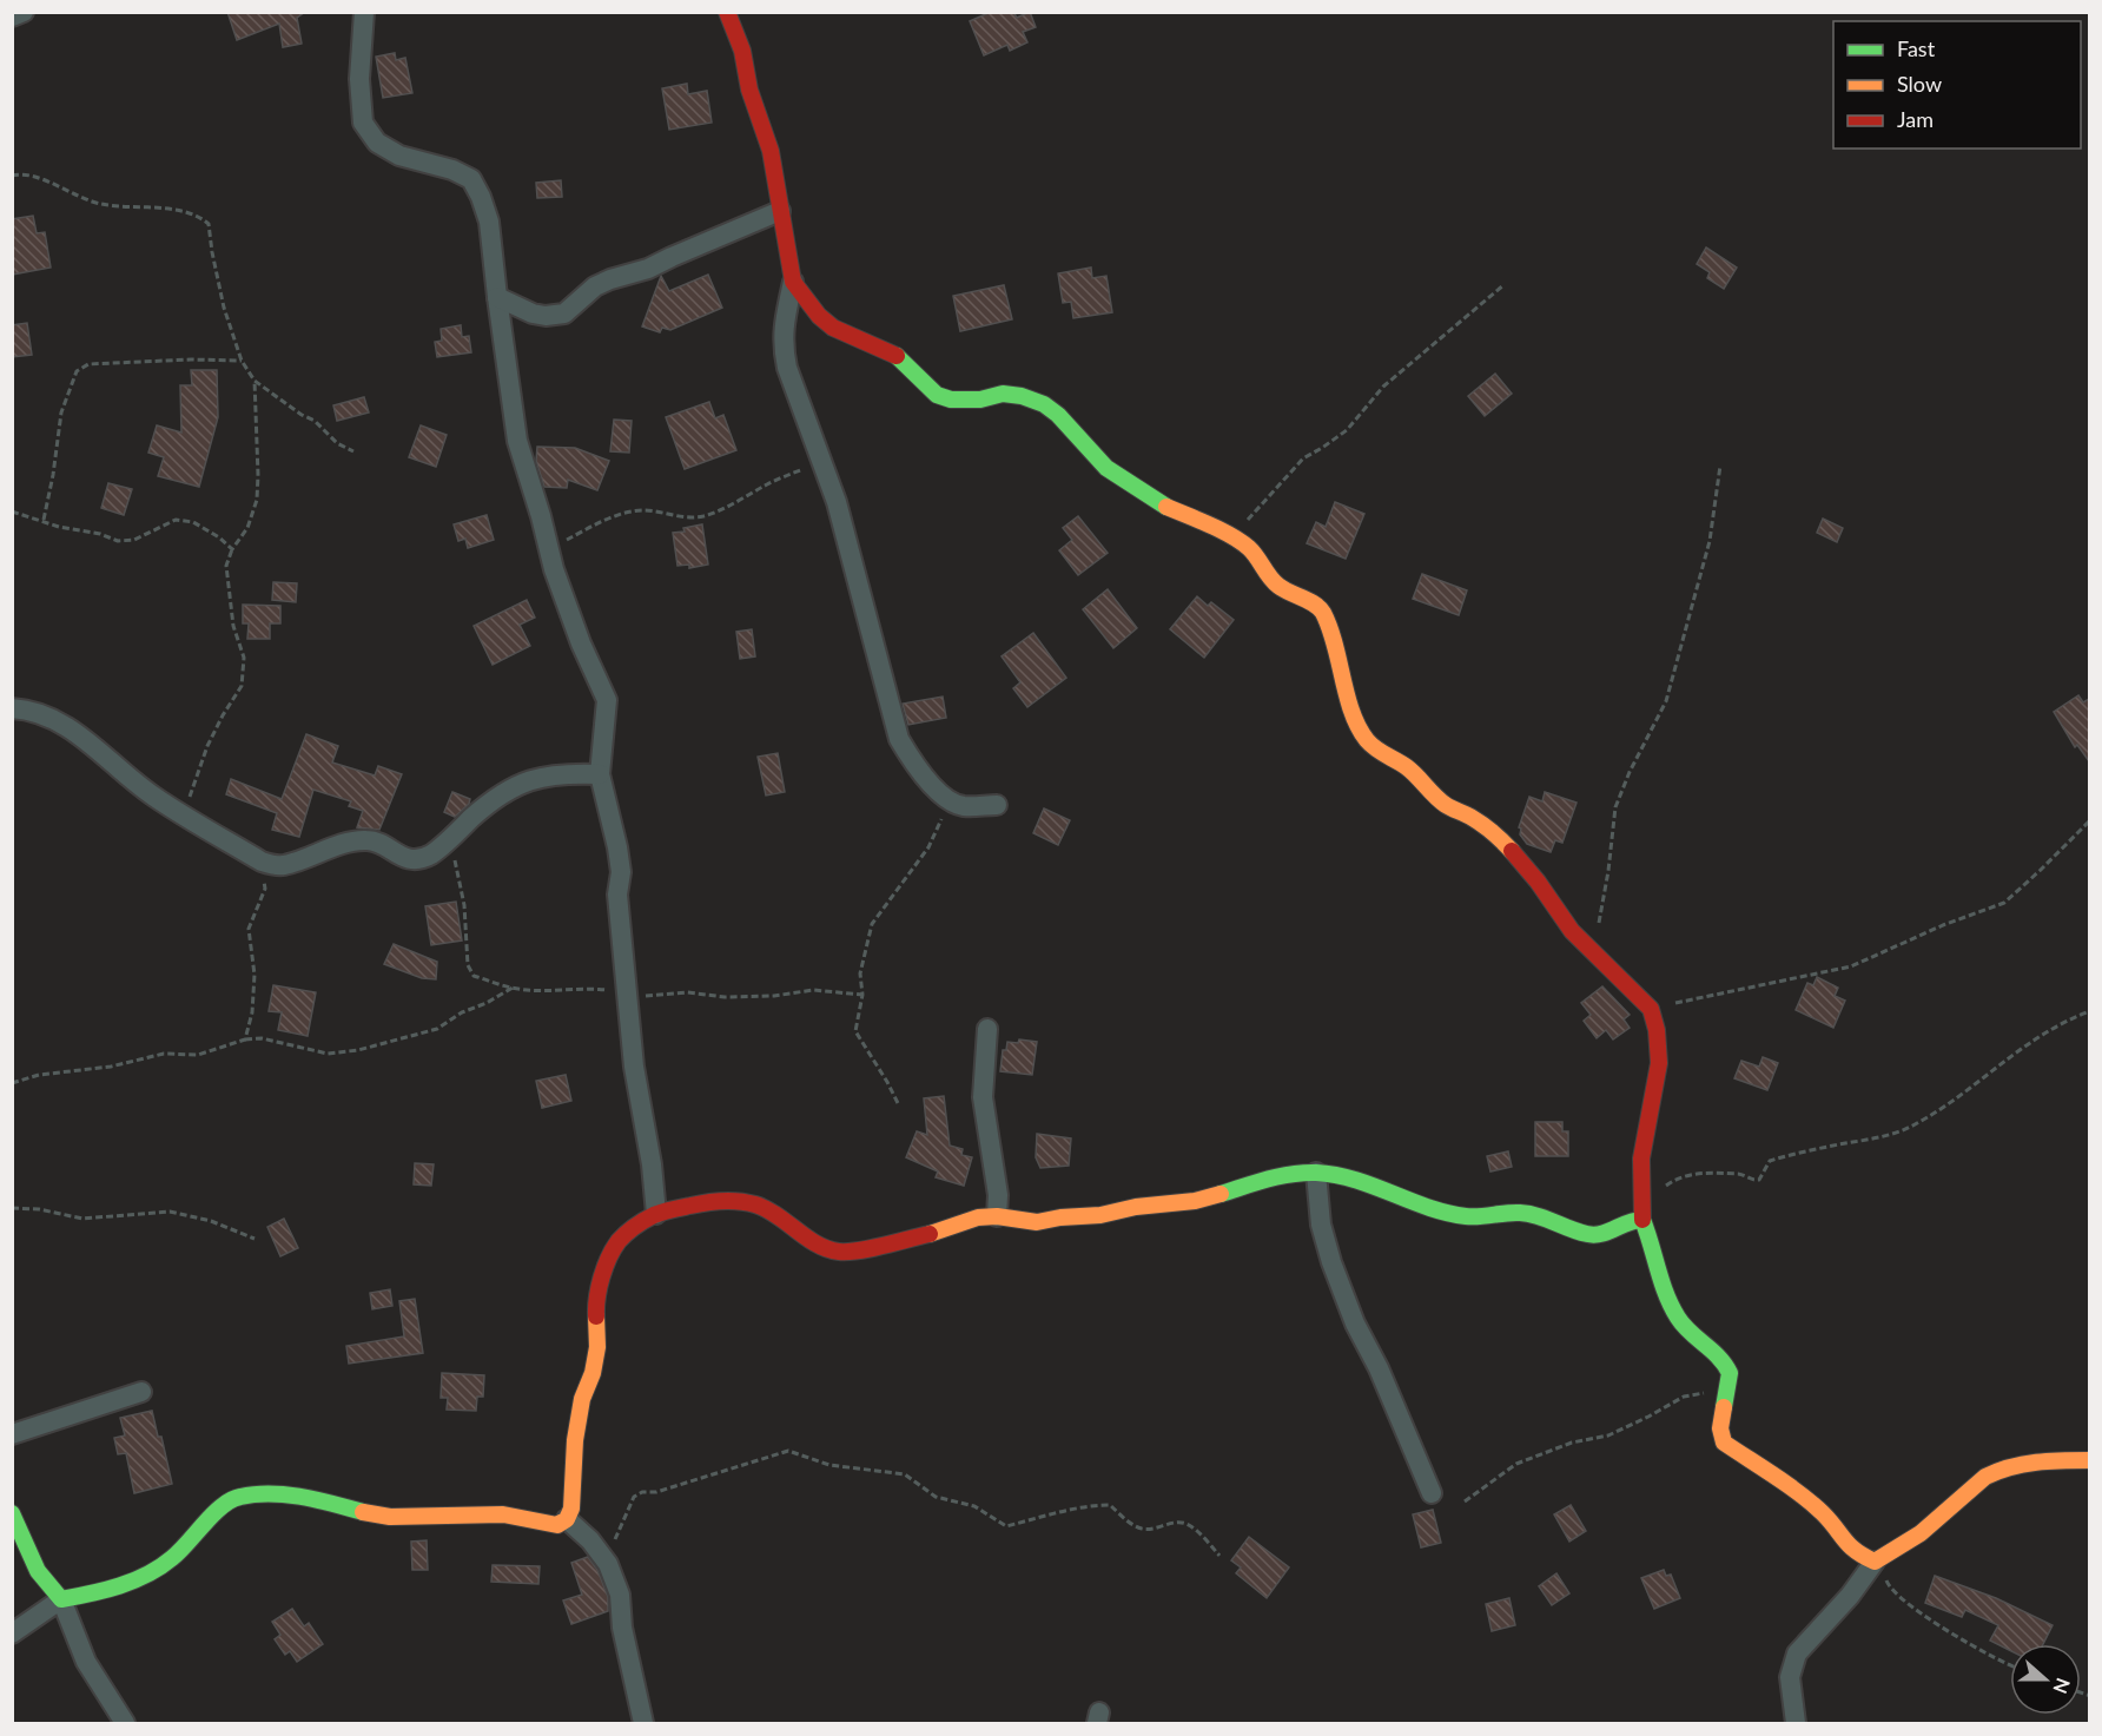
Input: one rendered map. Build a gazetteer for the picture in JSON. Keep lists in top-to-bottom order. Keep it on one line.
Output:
{"legend":["Fast","Slow","Jam"],"north":"right"}
